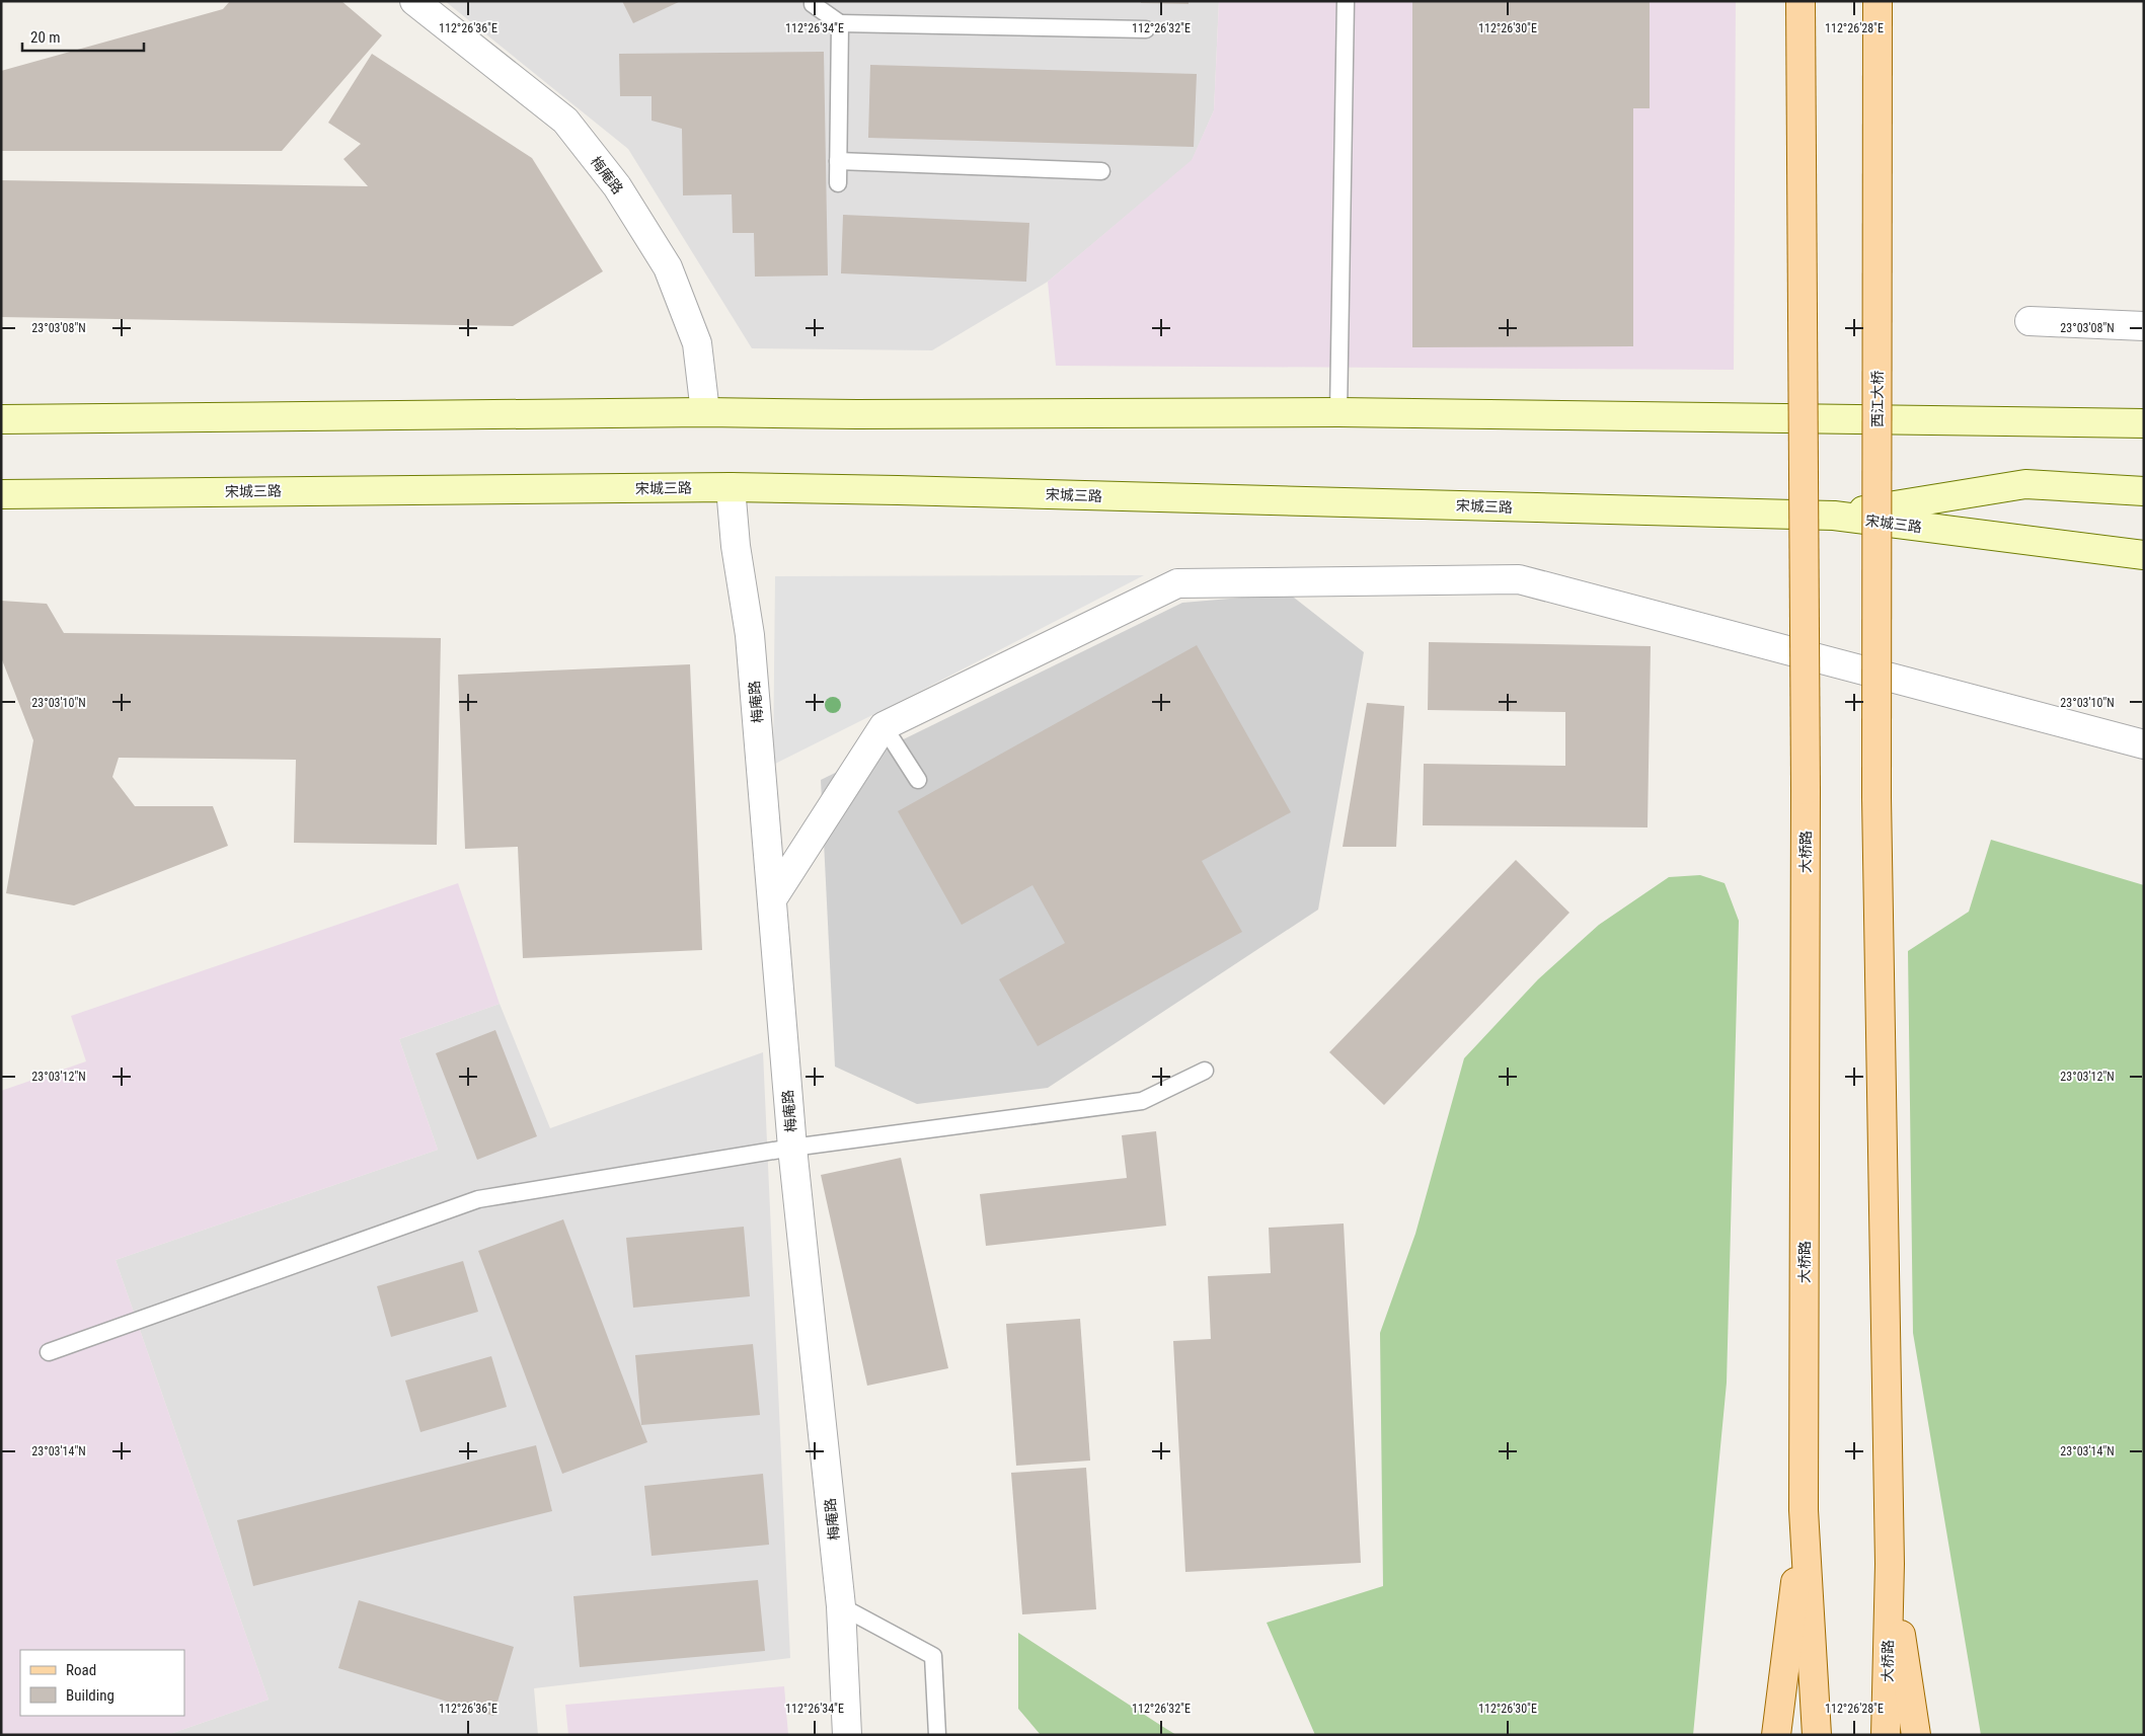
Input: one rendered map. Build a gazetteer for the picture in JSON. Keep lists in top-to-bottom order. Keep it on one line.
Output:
{"streets":{"main road":["西江大桥","宋城三路","大桥路"],"street":["梅庵路"]},"crossings":[["梅庵路","宋城三路"],["西江大桥","大桥路"]],"legend":["Road","Building"],"scale_bar":"20 m","coordinates":["112°26'36\"E","112°26'34\"E","112°26'32\"E","112°26'30\"E","112°26'28\"E","23°03'08\"N","23°03'10\"N","23°03'12\"N","23°03'14\"N"]}
